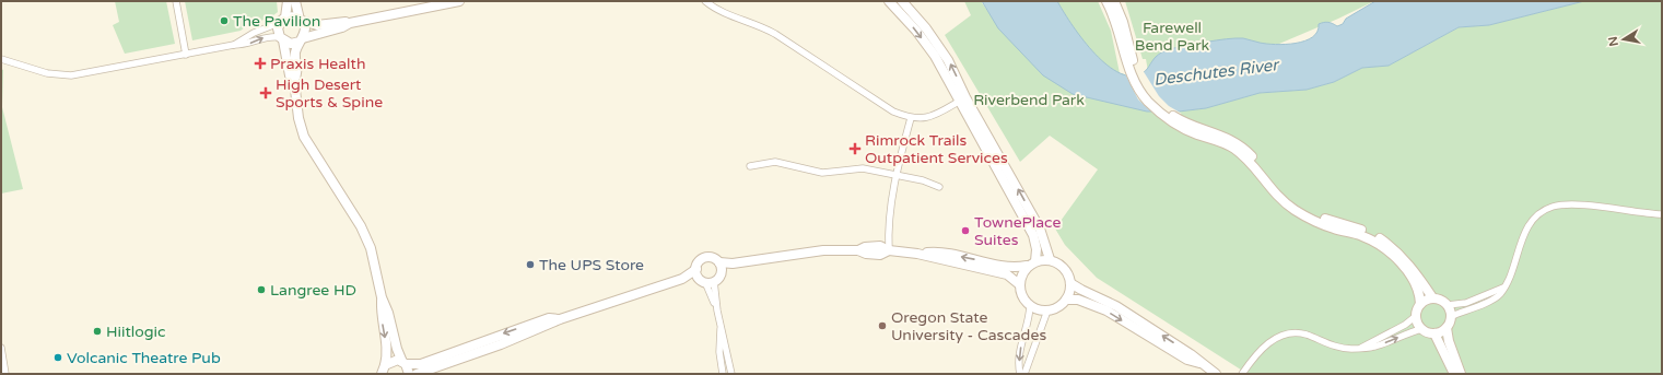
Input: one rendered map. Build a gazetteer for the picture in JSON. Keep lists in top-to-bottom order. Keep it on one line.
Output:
{"water":["Deschutes River"],"parks":["Farewell Bend Park","Riverbend Park"],"places":{"other":["The Pavilion","TownePlace Suites","The UPS Store","Langree HD","Oregon State University - Cascades","Hiitlogic","Volcanic Theatre Pub"],"health":["Praxis Health","High Desert Sports & Spine","Rimrock Trails Outpatient Services"]},"north":"left"}
